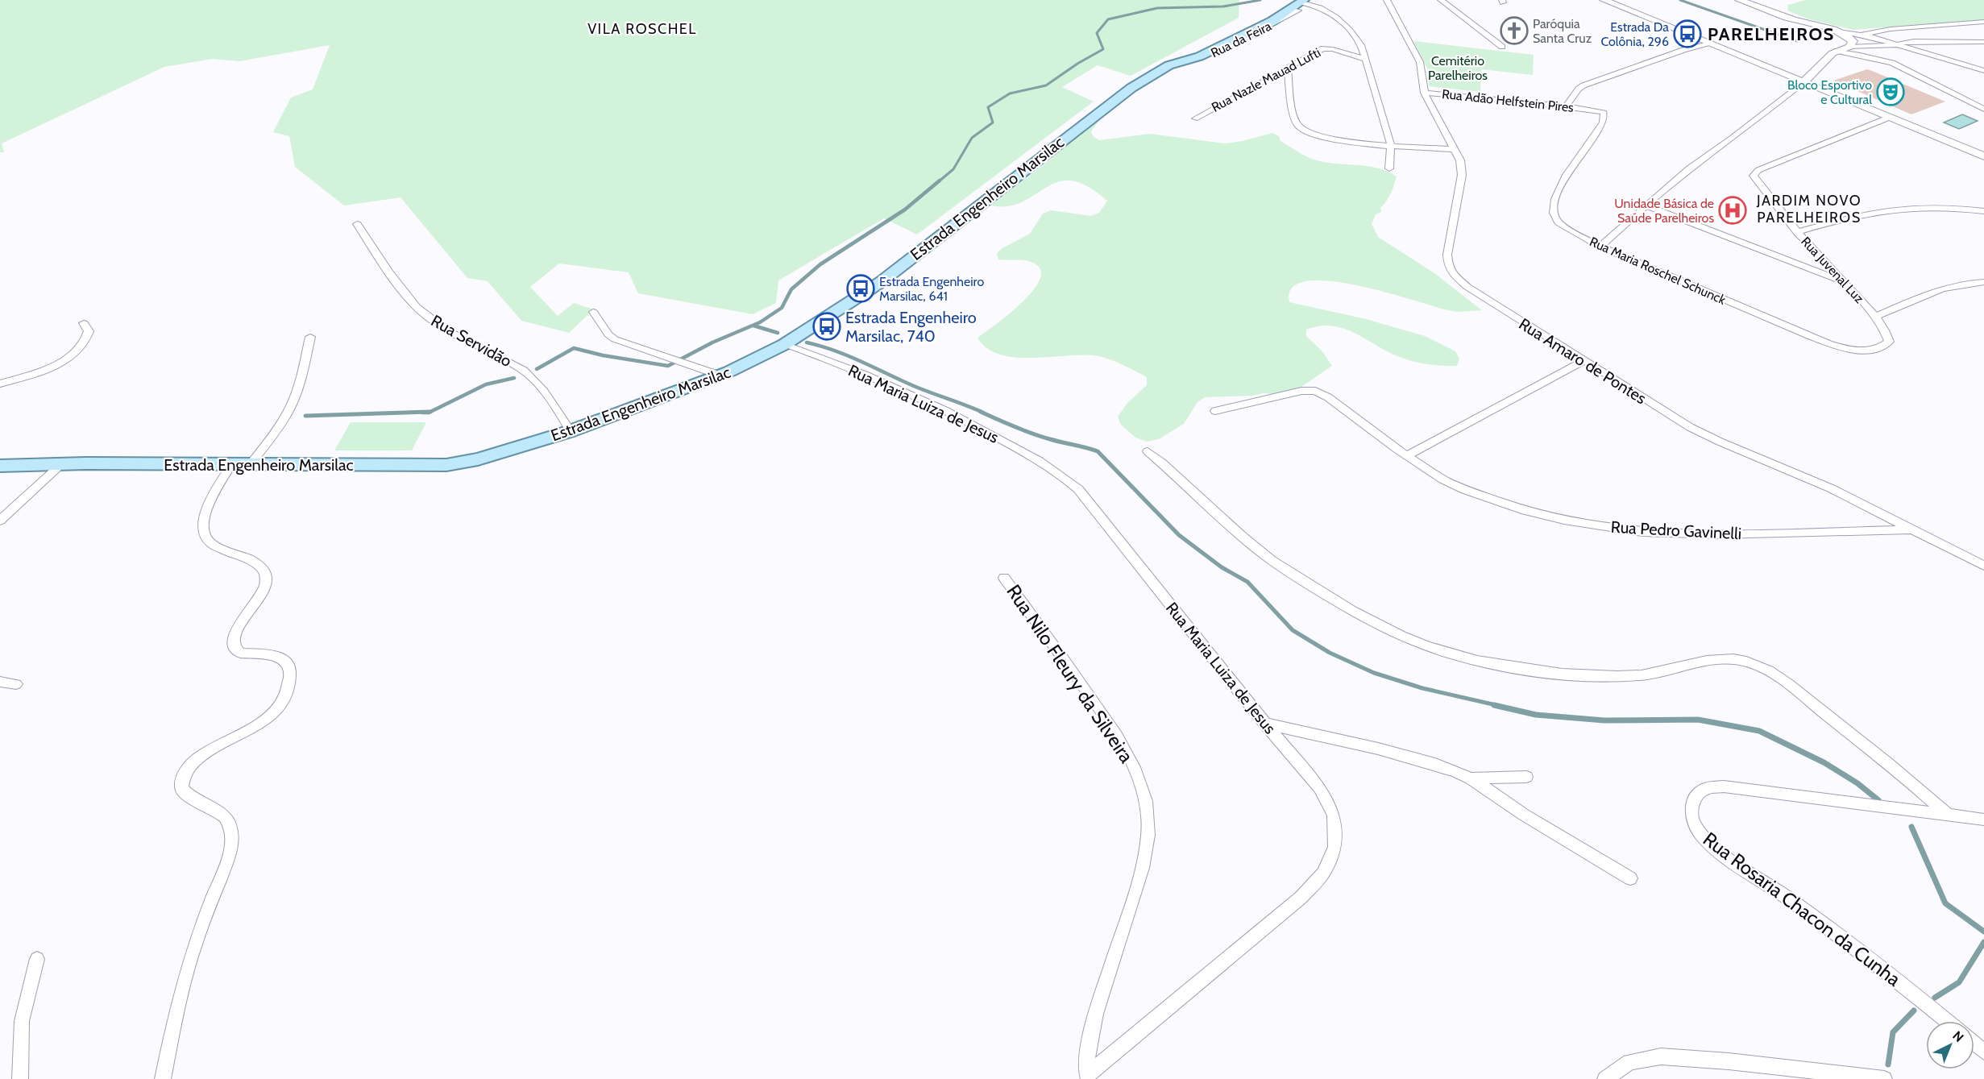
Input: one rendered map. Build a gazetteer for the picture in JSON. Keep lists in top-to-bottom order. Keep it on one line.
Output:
{"streets":{"main road":["Estrada Engenheiro Marsilac"],"street":["Rua Nazle Mauad Lufti","Rua Adão Helfstein Pires","Rua Juvenal Luz","Rua Maria Roschel Schunck","Rua Servidão","Rua Amaro de Pontes","Rua Maria Luiza de Jesus","Rua Pedro Gavinelli","Rua Nilo Fleury da Silveira","Rua Rosaria Chacon da Cunha"]},"crossings":[["Rua Adão Helfstein Pires","Rua Maria Roschel Schunck"],["Rua Adão Helfstein Pires","Rua Amaro de Pontes"],["Estrada Engenheiro Marsilac","Rua Servidão"],["Estrada Engenheiro Marsilac","Rua Maria Luiza de Jesus"],["Rua Juvenal Luz","Rua Maria Roschel Schunck"],["Rua Amaro de Pontes","Rua Pedro Gavinelli"],["Rua Maria Luiza de Jesus","Rua Nilo Fleury da Silveira"]],"districts":["VILA ROSCHEL","PARELHEIROS","JARDIM NOVO PARELHEIROS"],"parks":["Cemitério Parelheiros"],"places":{"church":["Paróquia Santa Cruz"],"bus stop":["Estrada Da Colônia, 296","Estrada Engenheiro Marsilac, 641","Estrada Engenheiro Marsilac, 740"],"theatre":["Bloco Esportivo e Cultural"],"hospital":["Unidade Básica de Saúde Parelheiros"]},"north":"top right"}
